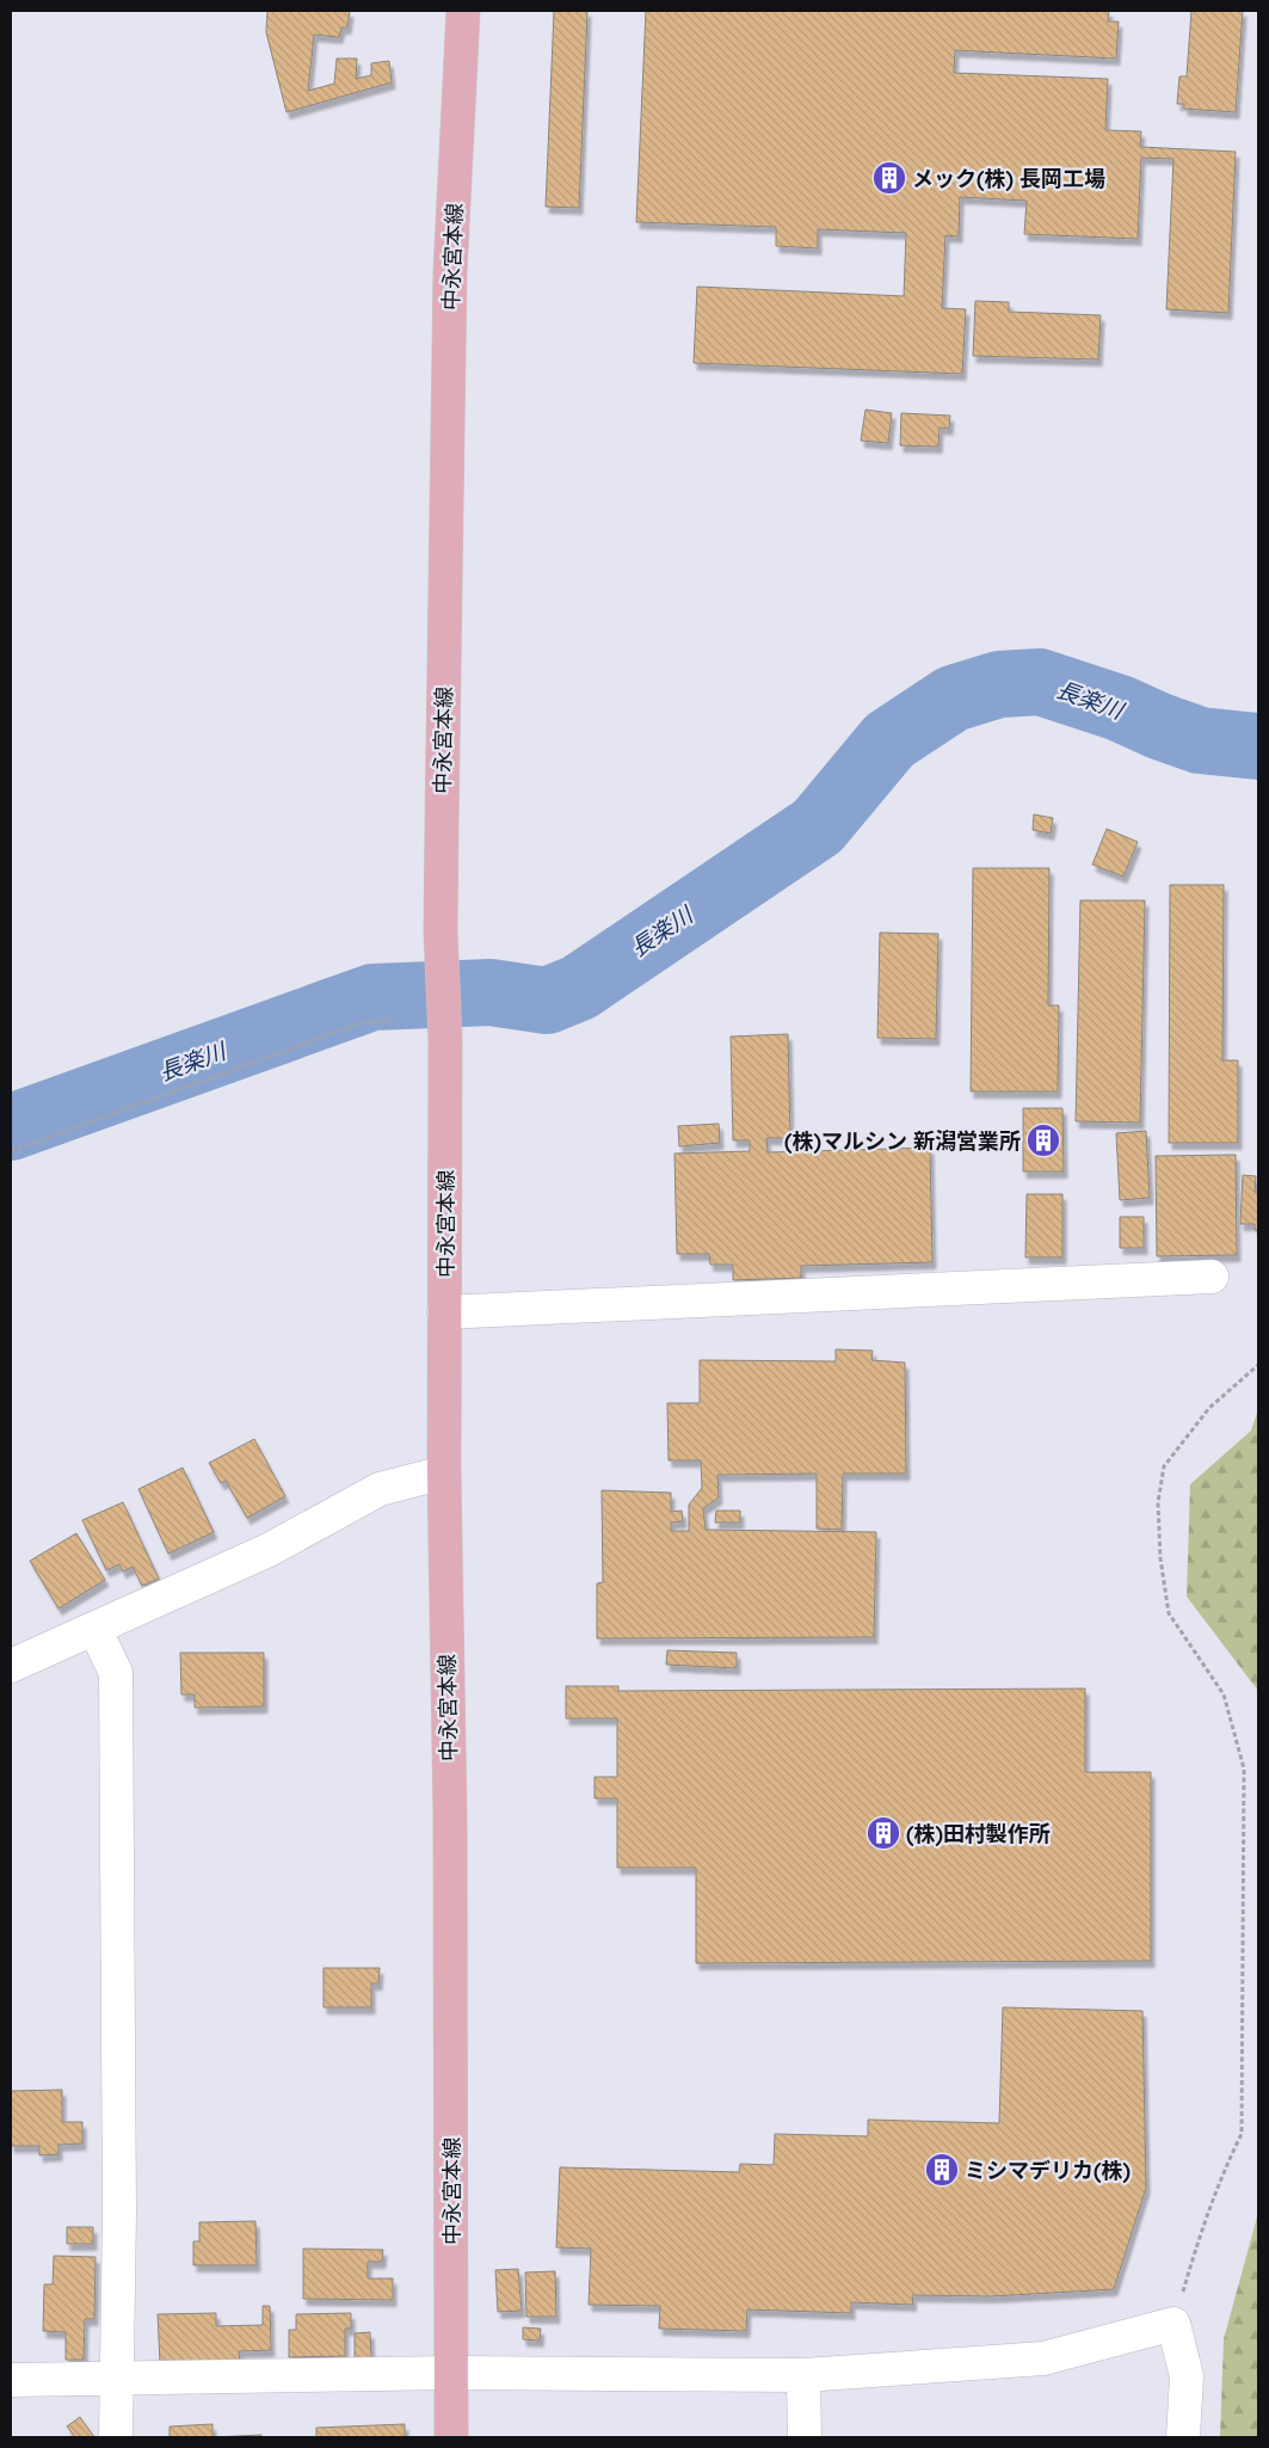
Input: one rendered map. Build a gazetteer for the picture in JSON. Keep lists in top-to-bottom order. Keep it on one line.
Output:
{"streets":{"main road":["中永宮本線"]},"water":["長楽川"],"places":{"building":["メック(株) 長岡工場","(株)マルシン 新潟営業所","(株)田村製作所","ミシマデリカ(株)"]}}
